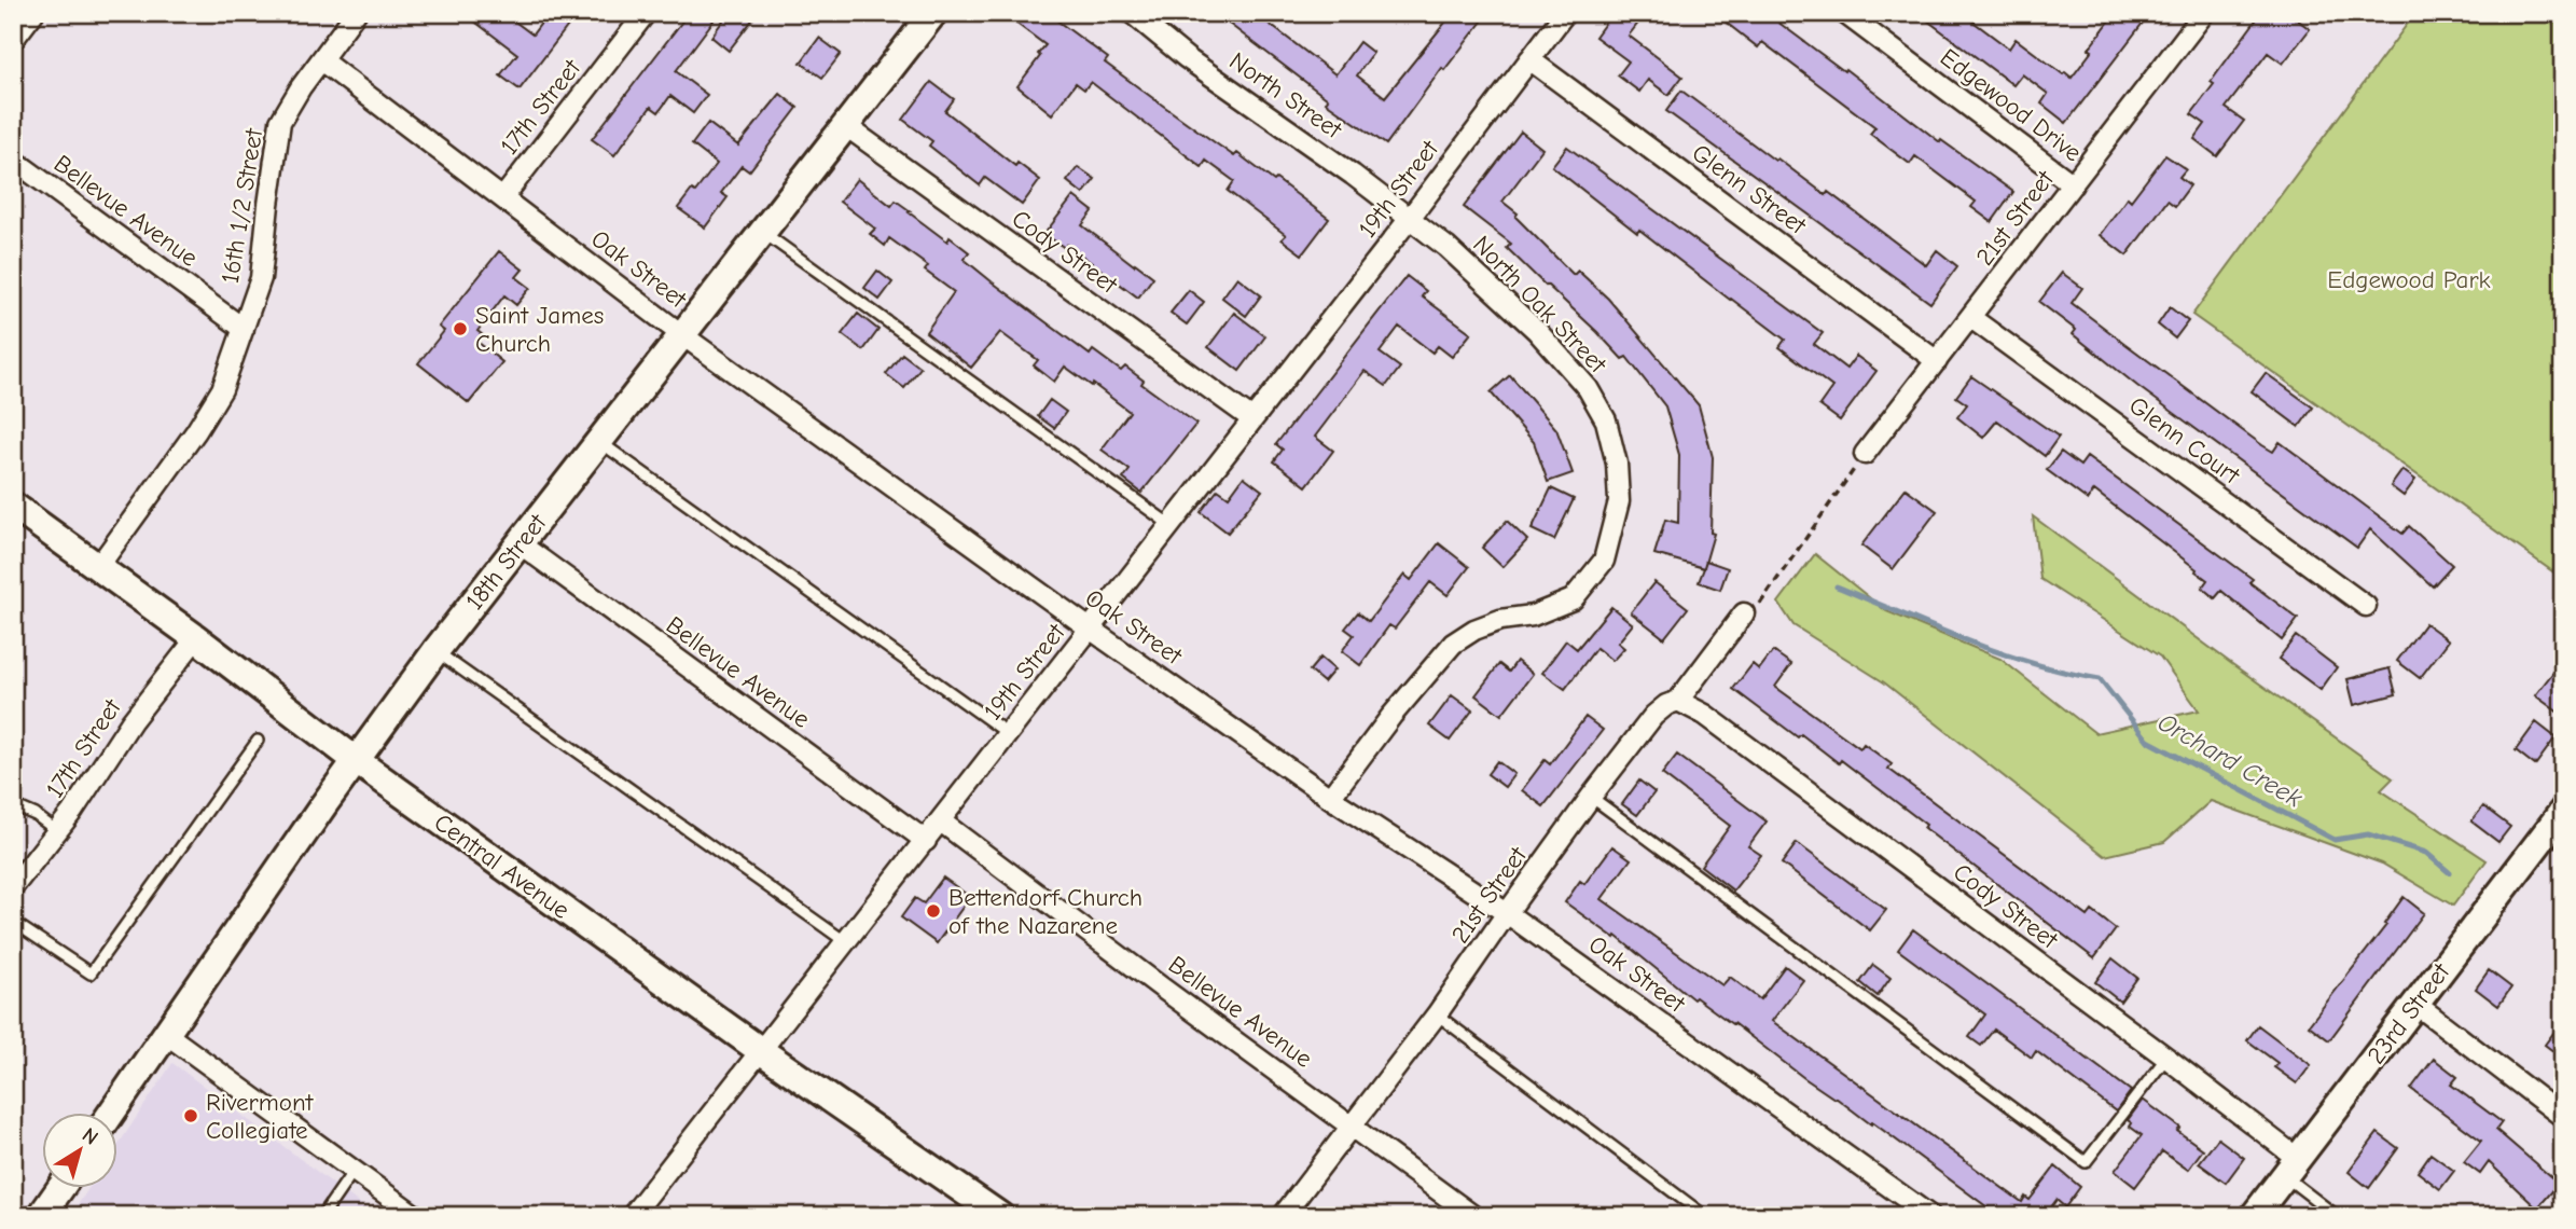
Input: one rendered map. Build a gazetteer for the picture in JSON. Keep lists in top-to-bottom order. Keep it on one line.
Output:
{"streets":{"street":["North Street","Edgewood Drive","17th Street","19th Street","Glenn Street","16th 1/2 Street","Bellevue Avenue","21st Street","Cody Street","Oak Street","North Oak Street","Glenn Court","18th Street","Central Avenue","23rd Street"]},"crossings":[["North Street","19th Street"],["North Street","North Oak Street"],["Edgewood Drive","21st Street"],["17th Street","Oak Street"],["17th Street","Central Avenue"],["19th Street","Glenn Street"],["19th Street","Bellevue Avenue"],["19th Street","Cody Street"],["19th Street","Oak Street"],["19th Street","North Oak Street"],["19th Street","Central Avenue"],["Glenn Street","21st Street"],["16th 1/2 Street","Bellevue Avenue"],["16th 1/2 Street","Oak Street"],["16th 1/2 Street","Central Avenue"],["Bellevue Avenue","21st Street"],["Bellevue Avenue","18th Street"],["21st Street","Cody Street"],["21st Street","Oak Street"],["21st Street","Glenn Court"],["Cody Street","18th Street"],["Cody Street","23rd Street"],["Oak Street","North Oak Street"],["Oak Street","18th Street"],["18th Street","Central Avenue"]],"water":["Orchard Creek"],"parks":["Edgewood Park"],"places":["Saint James Church","Bettendorf Church of the Nazarene","Rivermont Collegiate"],"north":"top right"}
